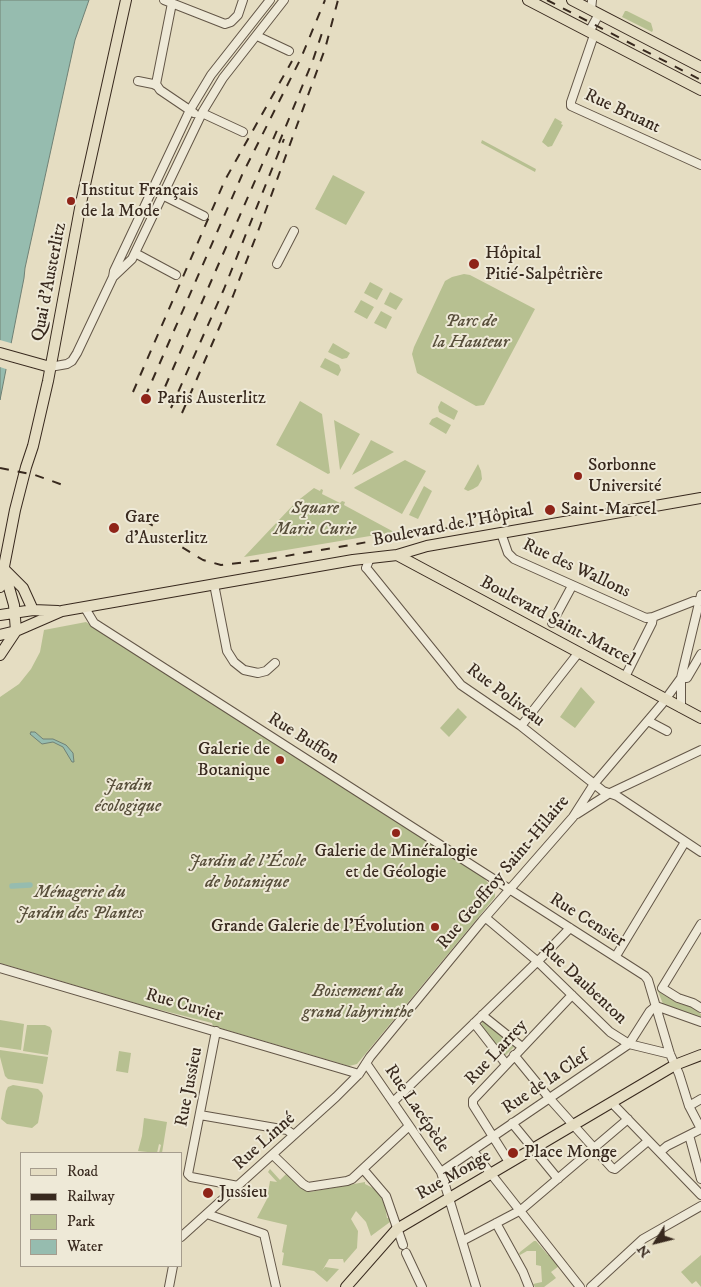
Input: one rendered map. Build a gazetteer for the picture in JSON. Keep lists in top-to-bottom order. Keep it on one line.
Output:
{"streets":{"main road":["Quai d'Austerlitz","Boulevard de l'Hôpital","Boulevard Saint-Marcel","Rue Monge"],"street":["Rue Bruant","Rue des Wallons","Rue Poliveau","Rue Buffon","Rue Geoffroy Saint-Hilaire","Rue Censier","Rue Daubenton","Rue Cuvier","Rue Larrey","Rue de la Clef","Rue Jussieu","Rue Lacépède","Rue Linné"]},"crossings":[["Boulevard de l'Hôpital","Rue des Wallons"],["Boulevard de l'Hôpital","Boulevard Saint-Marcel"],["Boulevard de l'Hôpital","Rue Poliveau"],["Boulevard de l'Hôpital","Rue Buffon"],["Boulevard Saint-Marcel","Rue Geoffroy Saint-Hilaire"],["Rue Poliveau","Rue Geoffroy Saint-Hilaire"],["Rue Buffon","Rue Geoffroy Saint-Hilaire"],["Rue Buffon","Rue Censier"],["Rue Geoffroy Saint-Hilaire","Rue Censier"],["Rue Geoffroy Saint-Hilaire","Rue Daubenton"],["Rue Geoffroy Saint-Hilaire","Rue Lacépède"],["Rue Geoffroy Saint-Hilaire","Rue Linné"],["Rue Censier","Rue de la Clef"],["Rue Daubenton","Rue Larrey"],["Rue Daubenton","Rue de la Clef"],["Rue Cuvier","Rue Jussieu"],["Rue Cuvier","Rue Linné"],["Rue Larrey","Rue de la Clef"],["Rue Larrey","Rue Monge"],["Rue de la Clef","Rue Lacépède"],["Rue Jussieu","Rue Linné"],["Rue Lacépède","Rue Linné"],["Rue Lacépède","Rue Monge"]],"parks":["Parc de la Hauteur","Square Marie Curie","Jardin écologique","Jardin de l'École de botanique","Ménagerie du Jardin des Plantes","Boisement du grand labyrinthe"],"places":["Institut Français de la Mode","Hôpital Pitié-Salpêtrière","Paris Austerlitz","Sorbonne Université","Saint-Marcel","Gare d'Austerlitz","Galerie de Botanique","Galerie de Minéralogie et de Géologie","Grande Galerie de l'Évolution","Place Monge","Jussieu"],"legend":["Road","Railway","Park","Water"],"north":"bottom left"}
